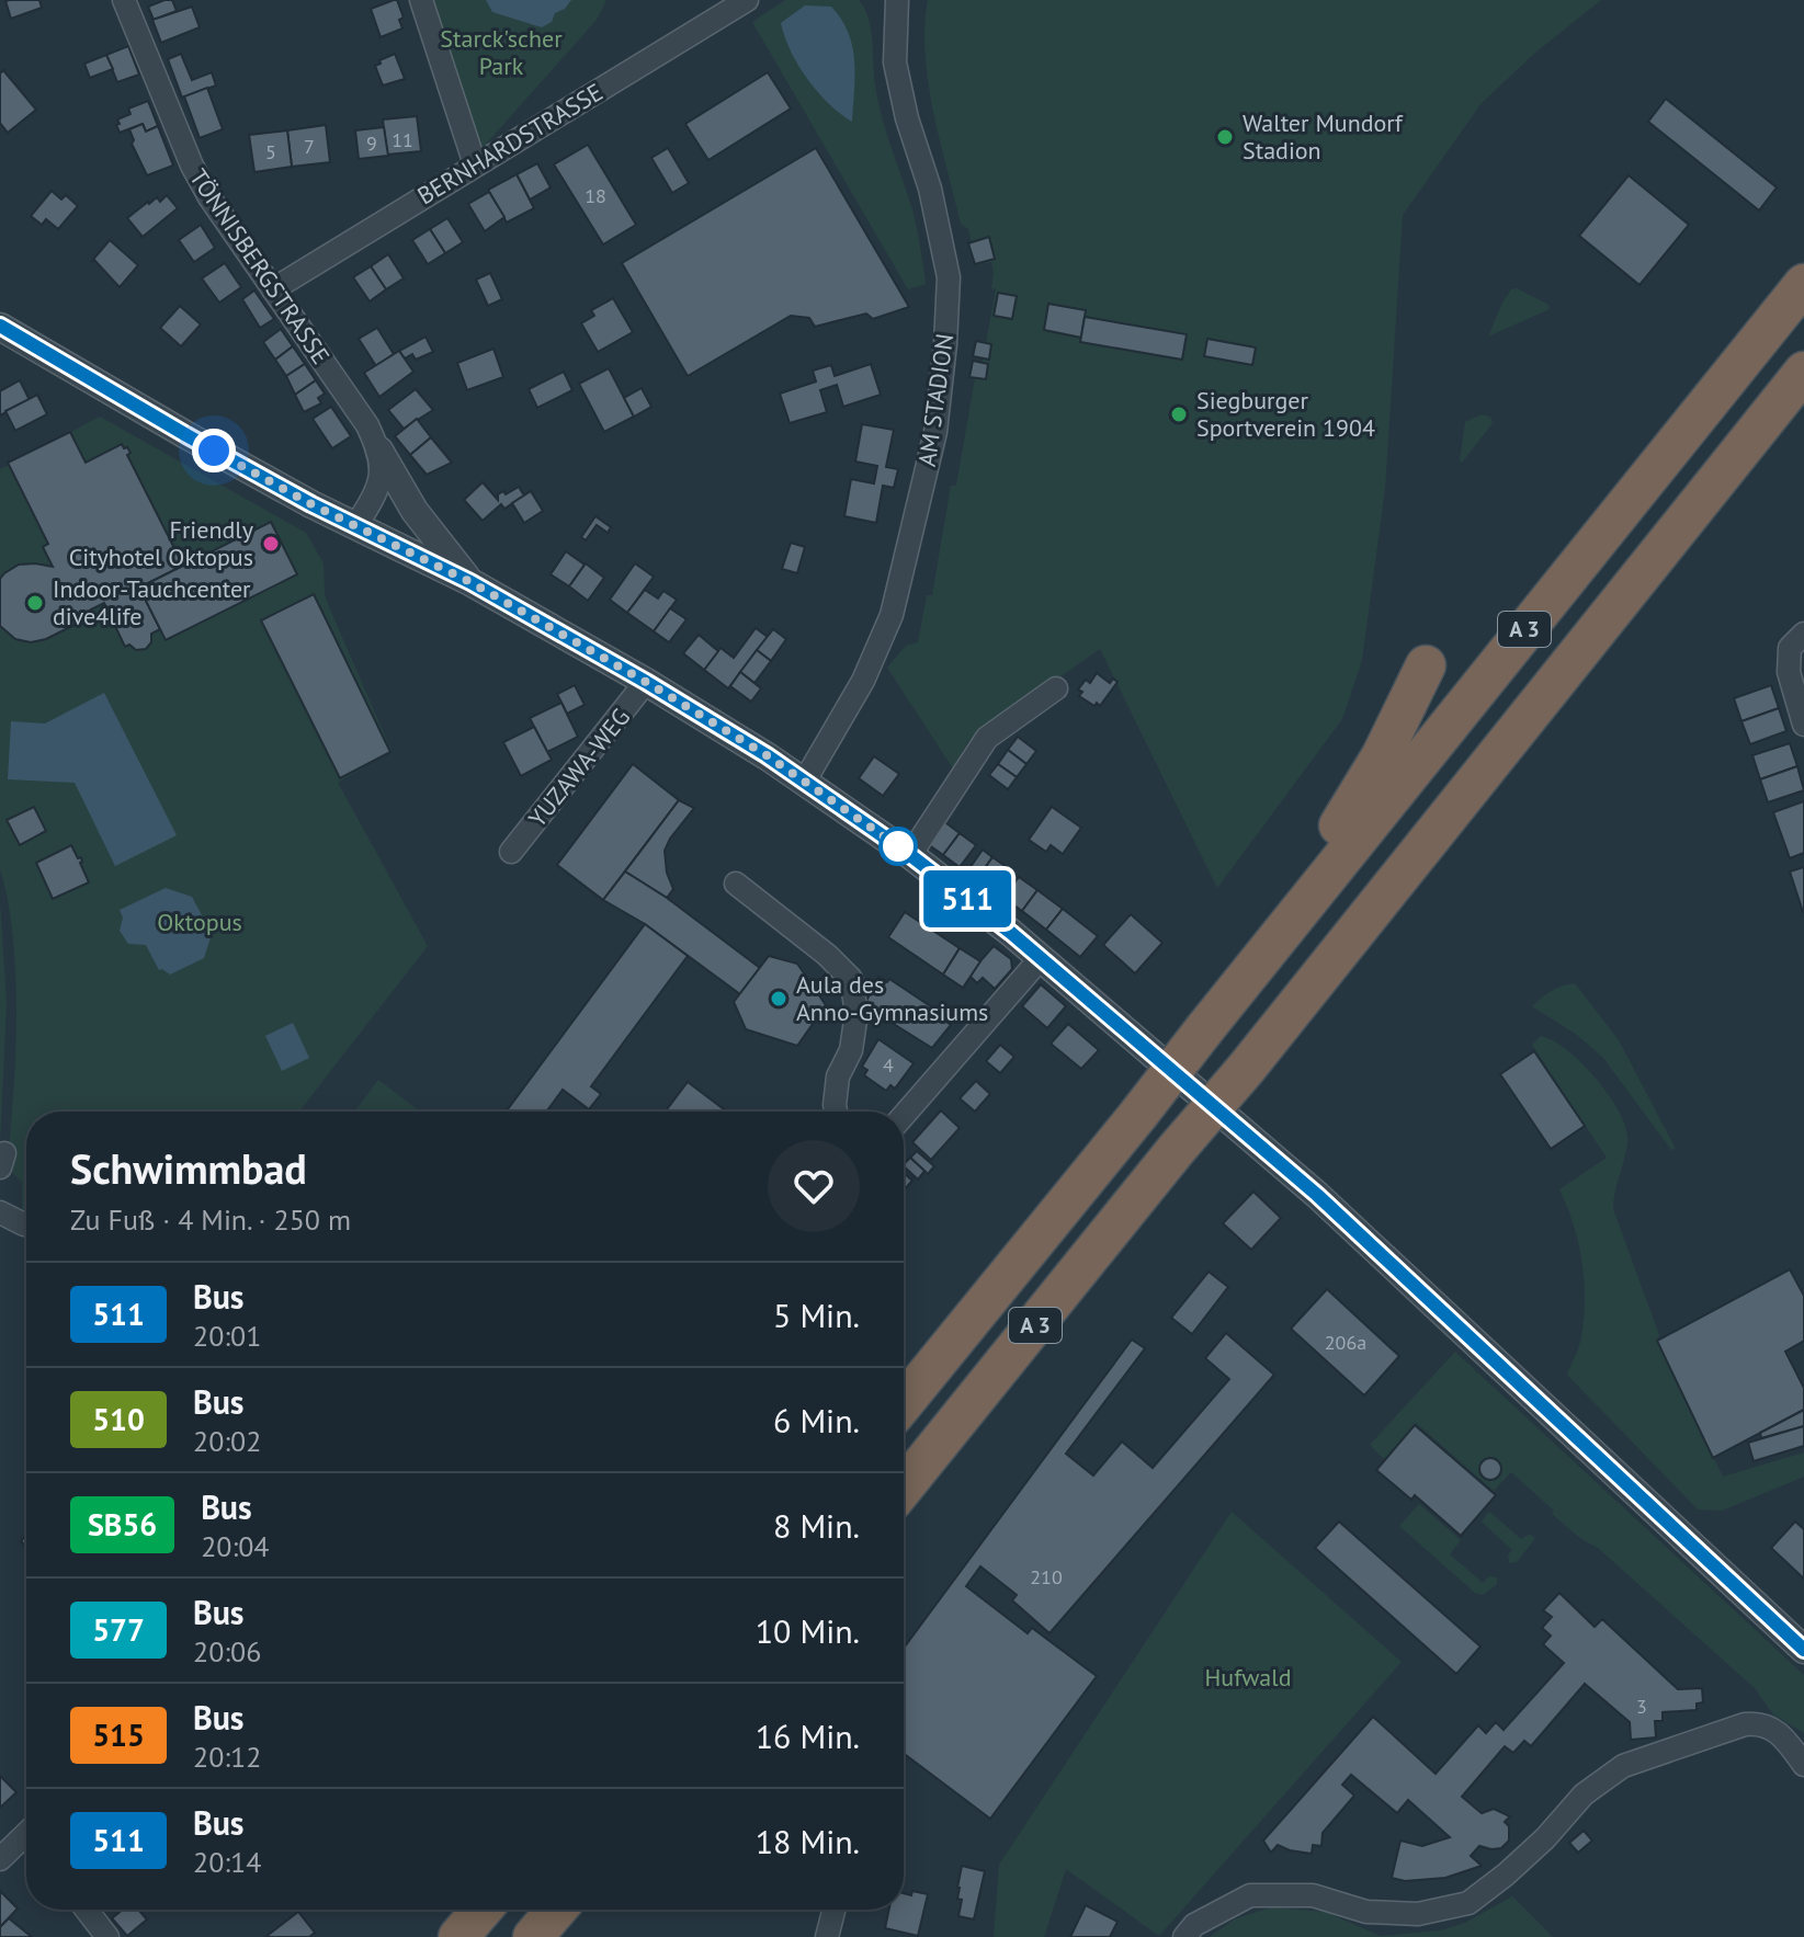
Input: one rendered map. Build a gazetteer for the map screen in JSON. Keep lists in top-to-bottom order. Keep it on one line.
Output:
{"streets":{"highway":["A 3"],"street":["BERNHARDSTRASSE","TÖNNISBERGSTRASSE","AM STADION","YUZAWA-WEG"]},"crossings":[["BERNHARDSTRASSE","TÖNNISBERGSTRASSE"]],"parks":["Starck'scher Park","Oktopus","Hufwald"],"places":["Walter Mundorf Stadion","Siegburger Sportverein 1904","Friendly Cityhotel Oktopus","Indoor-Tauchcenter dive4life","Aula des Anno-Gymnasiums"],"lines":["bus line 511"],"house_numbers":["11","9","7","5","18","4","206a","210","3"],"page":{"on_map":"511","heading":["Schwimmbad","Zu Fuß · 4 Min. · 250 m"],"list":[{"mark":"511","name":"Bus","note":"20:01","value":"5 Min."},{"mark":"510","name":"Bus","note":"20:02","value":"6 Min."},{"mark":"SB56","name":"Bus","note":"20:04","value":"8 Min."},{"mark":"577","name":"Bus","note":"20:06","value":"10 Min."},{"mark":"515","name":"Bus","note":"20:12","value":"16 Min."},{"mark":"511","name":"Bus","note":"20:14","value":"18 Min."}]}}
